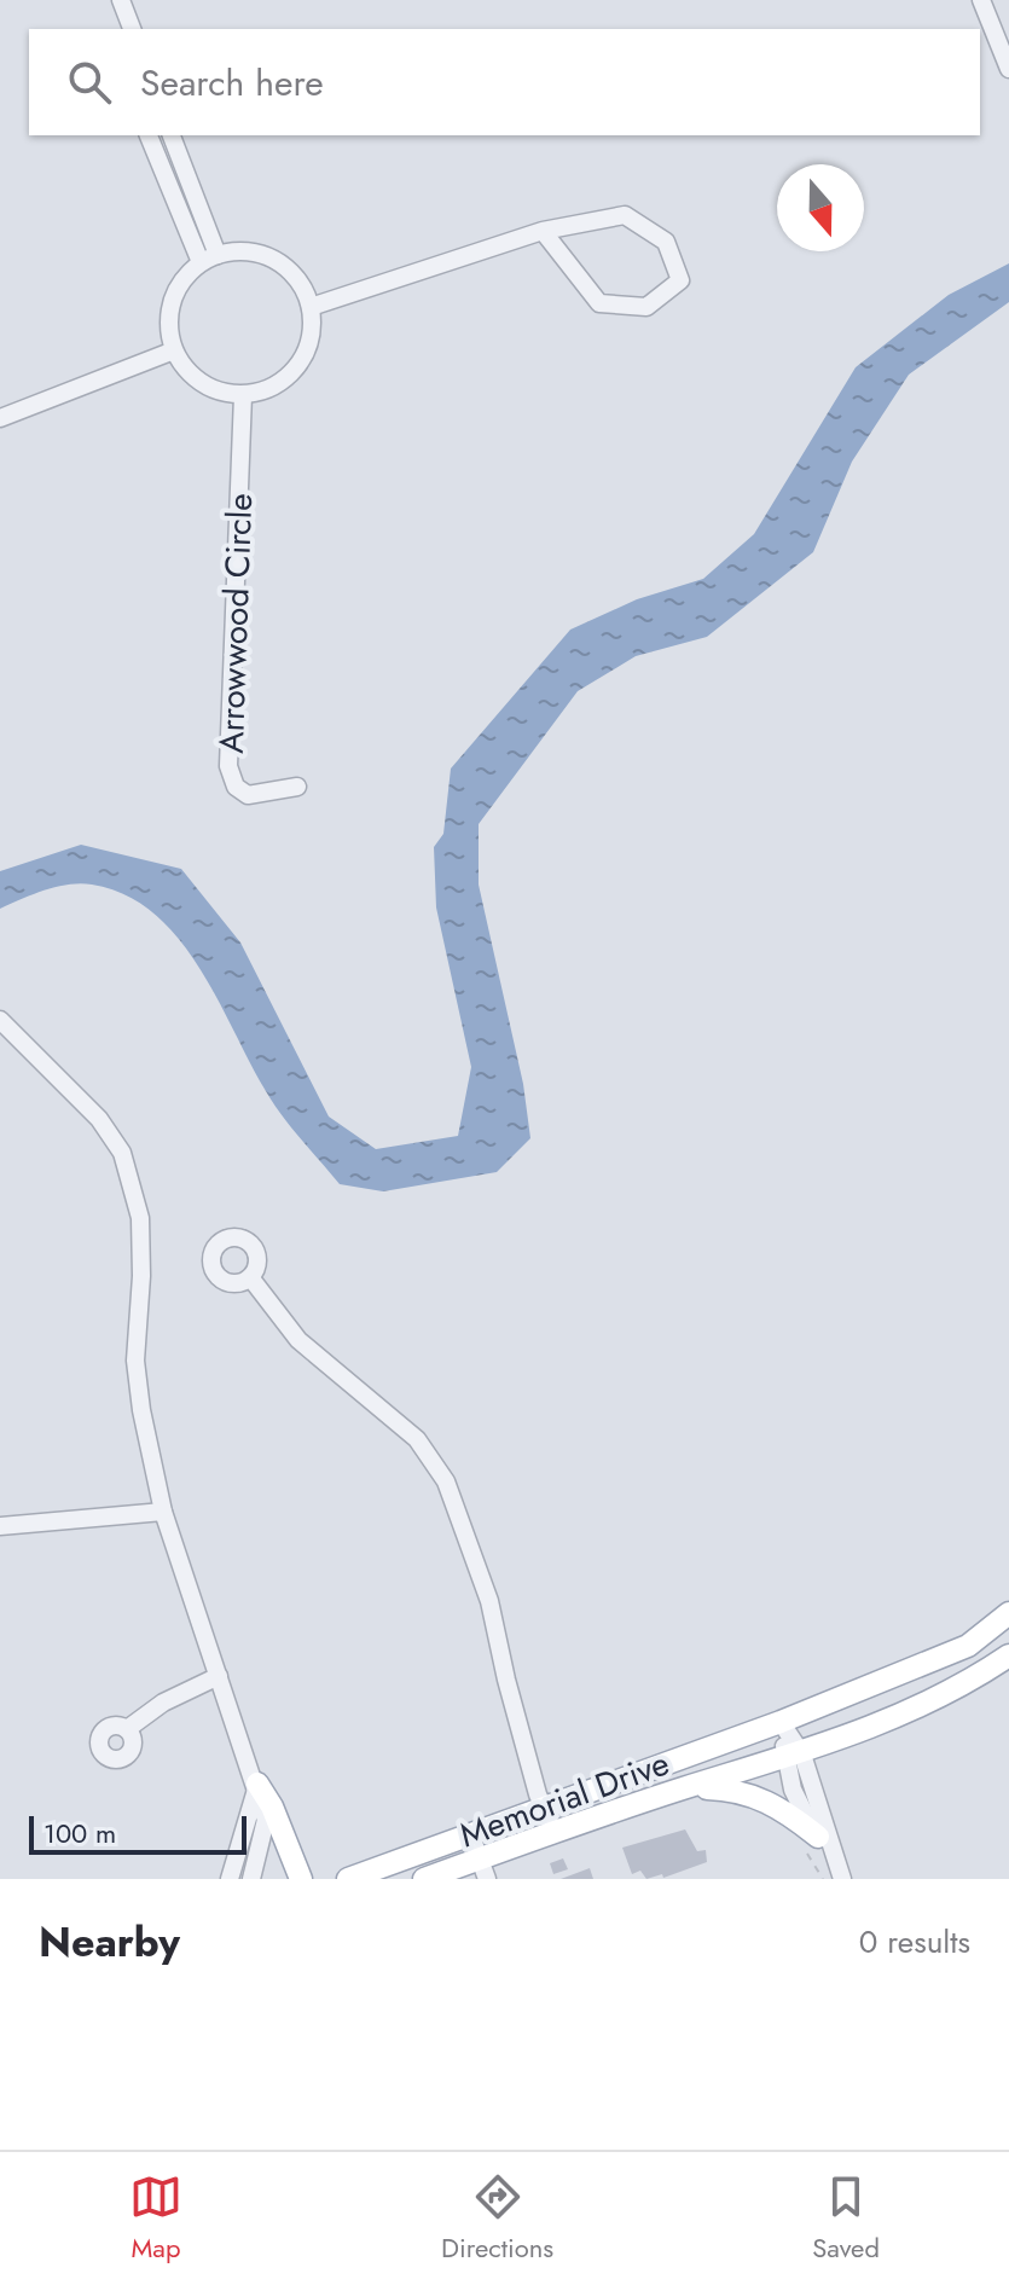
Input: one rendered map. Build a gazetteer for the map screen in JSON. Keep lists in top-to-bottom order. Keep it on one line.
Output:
{"streets":{"main road":["Memorial Drive"],"street":["Arrowwood Circle"]},"scale_bar":"100 m","north":"bottom","page":{"search":"Search here","scale":"100 m","heading":["Nearby","0 results"],"nav":["Map","Directions","Saved"]}}
